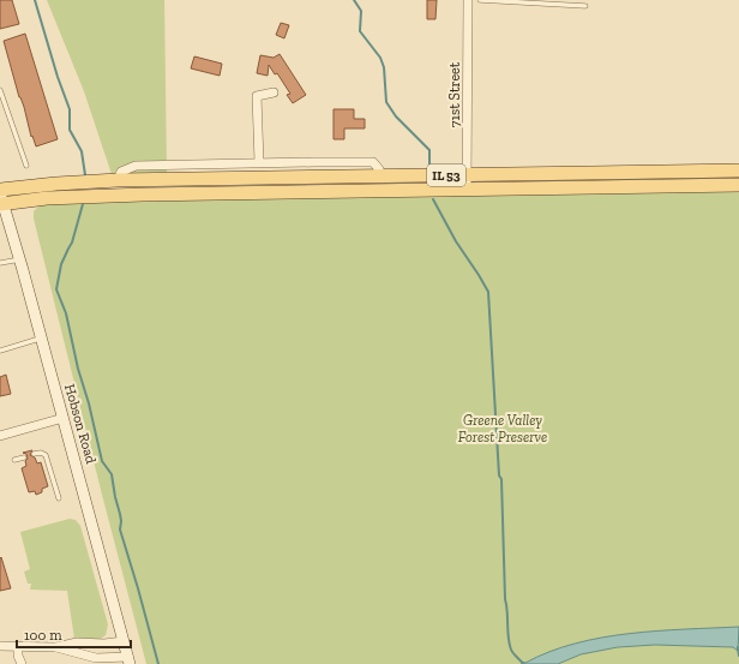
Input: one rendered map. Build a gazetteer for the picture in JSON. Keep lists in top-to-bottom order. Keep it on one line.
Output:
{"streets":{"main road":["IL 53","Hobson Road"],"street":["71st Street"]},"crossings":[["71st Street","IL 53"],["IL 53","Hobson Road"]],"parks":["Greene Valley Forest Preserve"],"scale_bar":"100 m"}
